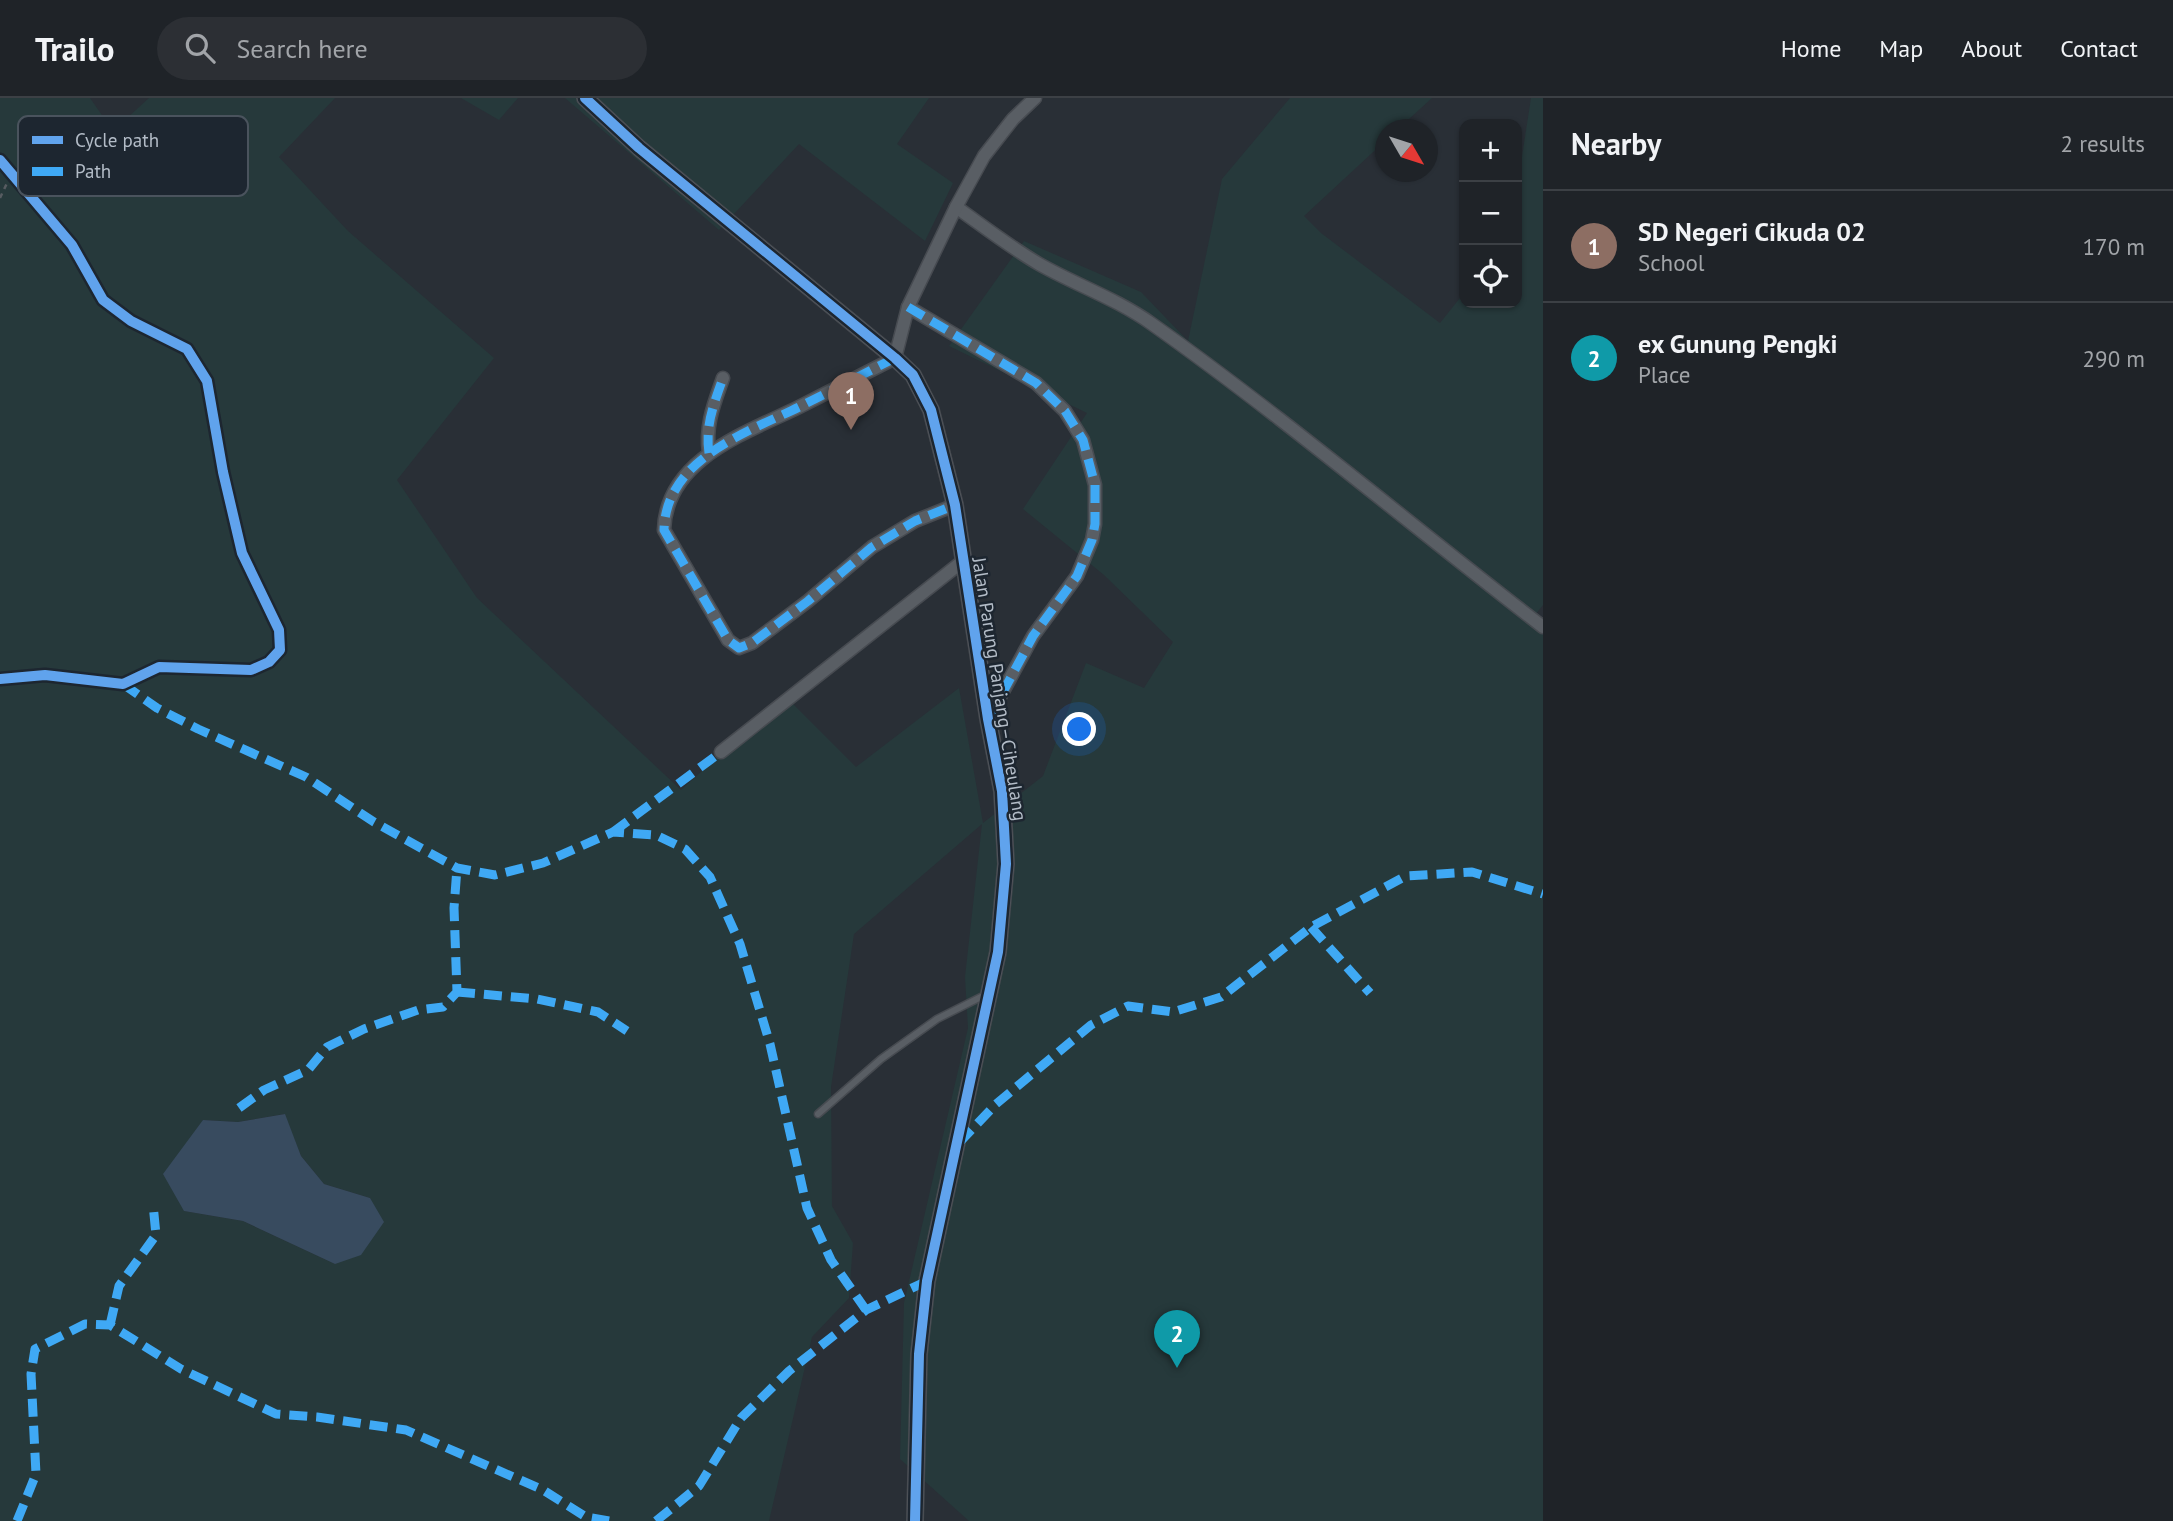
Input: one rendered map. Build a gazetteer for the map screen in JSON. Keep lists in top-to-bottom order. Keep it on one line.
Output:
{"streets":{"street":["Jalan Parung Panjang–Ciheulang"]},"legend":["Cycle path","Path"],"north":"bottom right","page":{"header":"Trailo","search":"Search here","nav":["Home","Map","About","Contact"],"heading":["Nearby","2 results"],"map_buttons":["+","−"],"list":[{"mark":"1","name":"SD Negeri Cikuda 02","note":"School","value":"170 m"},{"mark":"2","name":"ex Gunung Pengki","note":"Place","value":"290 m"}],"pins":["1","2"]}}
